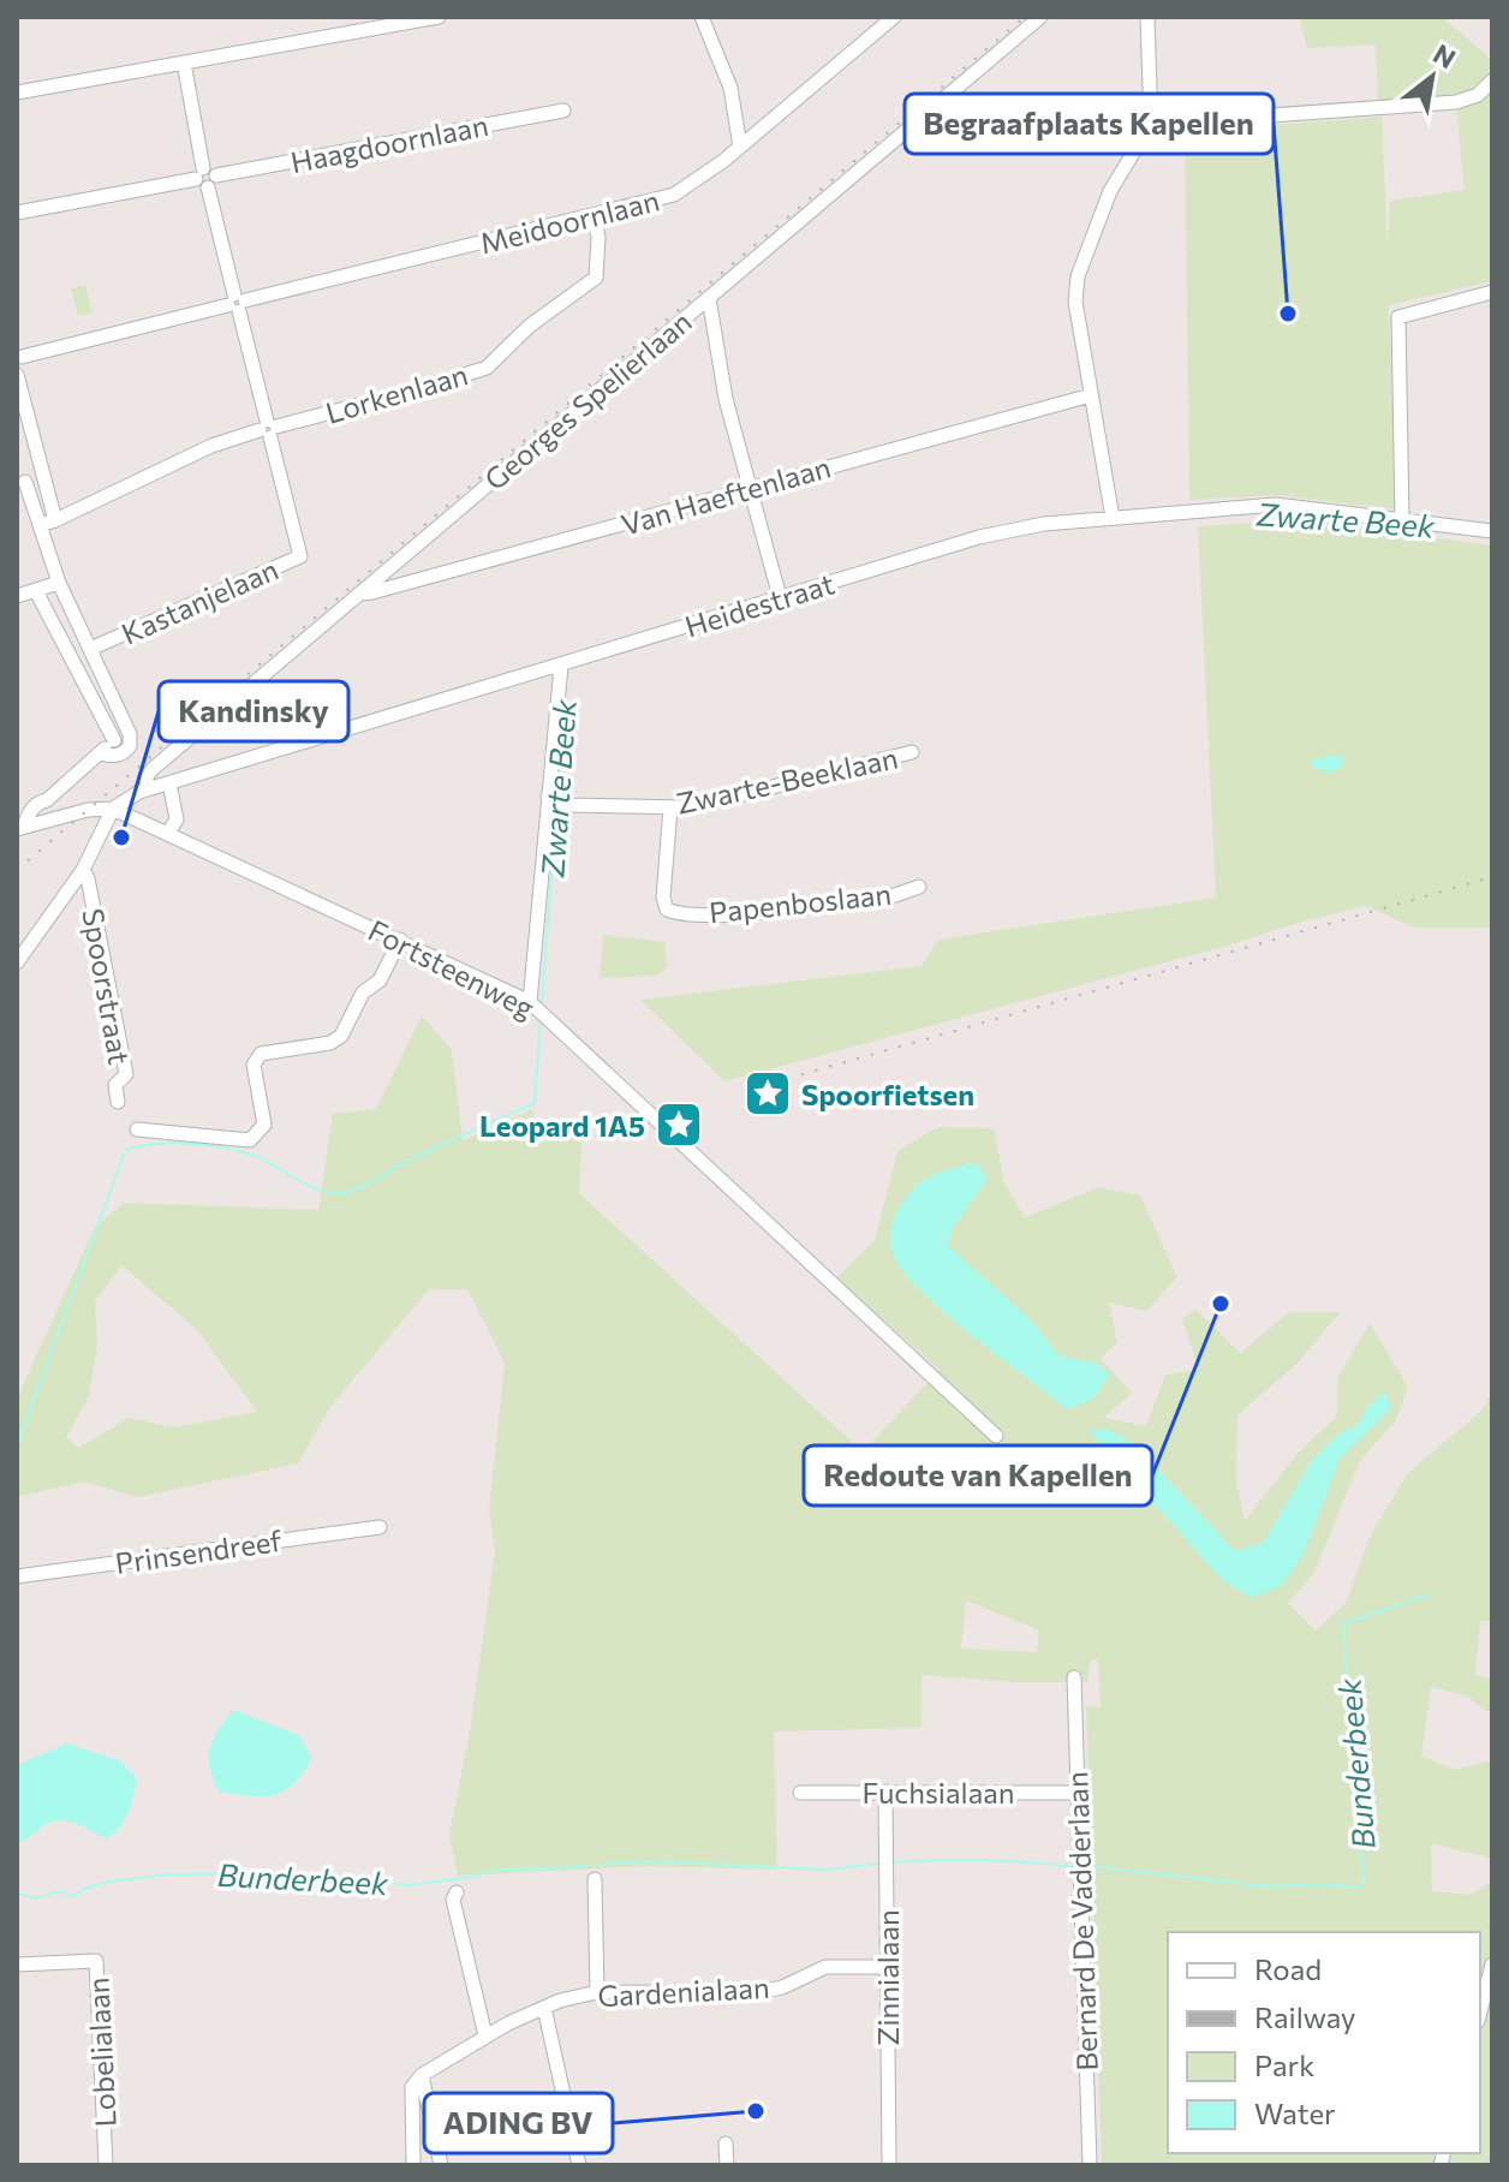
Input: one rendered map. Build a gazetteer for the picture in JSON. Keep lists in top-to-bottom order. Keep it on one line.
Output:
{"streets":{"street":["Haagdoornlaan","Meidoornlaan","Lorkenlaan","Georges Spelierlaan","Van Haeftenlaan","Kastanjelaan","Heidestraat","Zwarte-Beeklaan","Papenboslaan","Fortsteenweg","Spoorstraat","Prinsendreef","Fuchsialaan","Bernard De Vadderlaan","Zinnialaan","Gardenialaan","Lobelialaan"]},"crossings":[["Haagdoornlaan","Kastanjelaan"],["Meidoornlaan","Lorkenlaan"],["Meidoornlaan","Kastanjelaan"],["Lorkenlaan","Kastanjelaan"],["Georges Spelierlaan","Van Haeftenlaan"],["Georges Spelierlaan","Heidestraat"],["Heidestraat","Fortsteenweg"],["Zwarte-Beeklaan","Papenboslaan"],["Fuchsialaan","Bernard De Vadderlaan"],["Fuchsialaan","Zinnialaan"],["Zinnialaan","Gardenialaan"]],"water":["Zwarte Beek","Bunderbeek"],"places":{"other":["Begraafplaats Kapellen","Kandinsky","Redoute van Kapellen","ADING BV"],"place":["Spoorfietsen","Leopard 1A5"]},"legend":["Road","Railway","Park","Water"],"north":"top right"}
